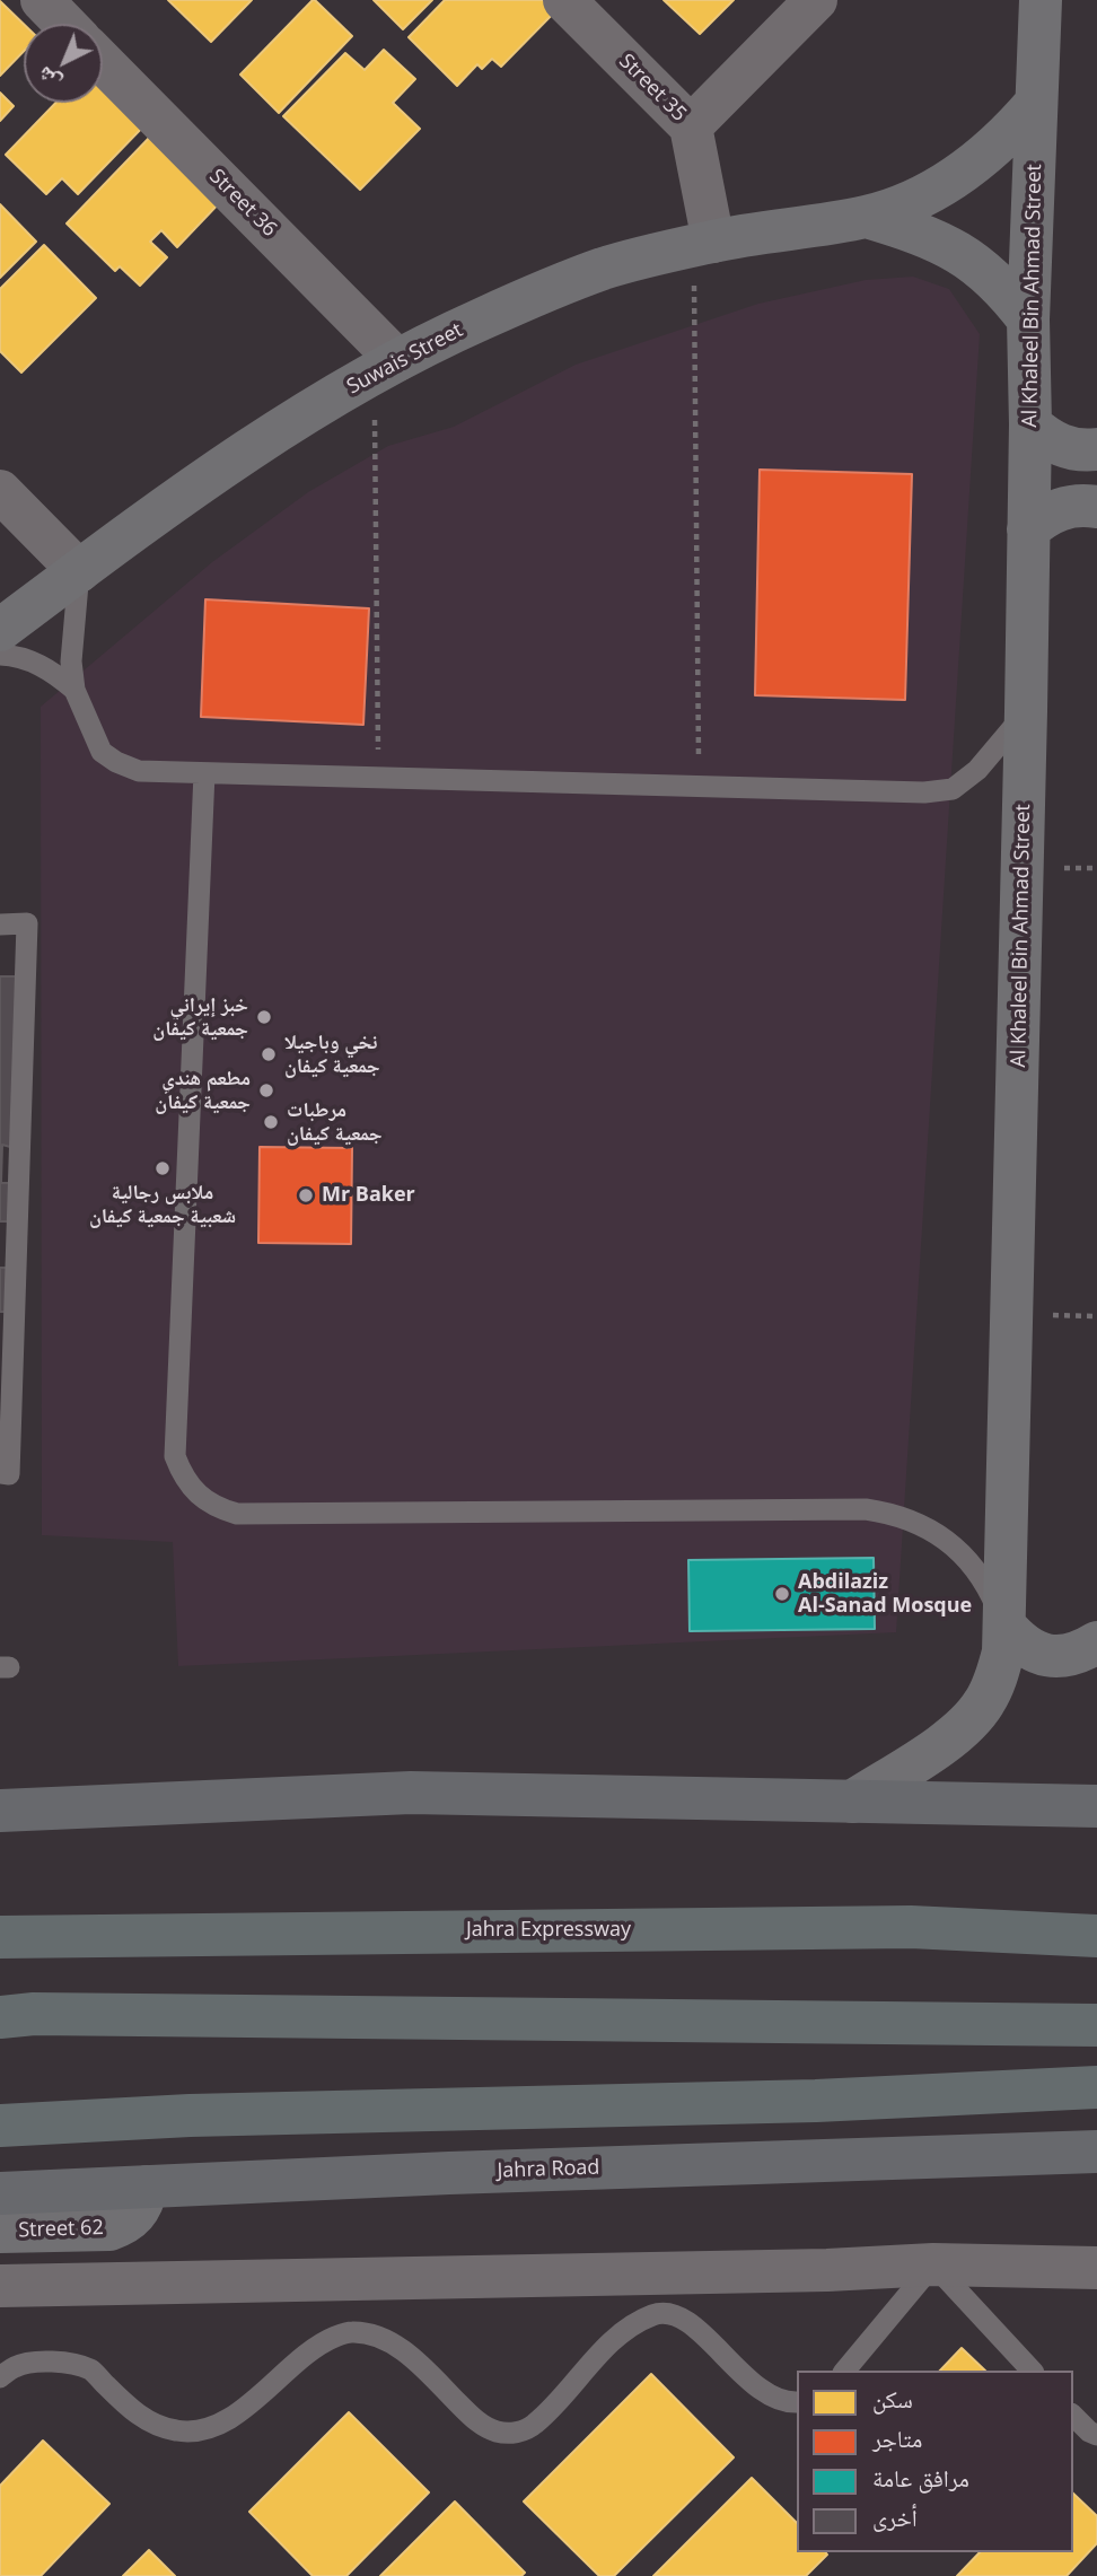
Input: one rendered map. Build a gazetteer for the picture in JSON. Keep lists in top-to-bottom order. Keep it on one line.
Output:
{"streets":{"highway":["Jahra Expressway"],"main road":["Jahra Road"],"street":["Street 35","Street 36","Al Khaleel Bin Ahmad Street","Suwais Street","Street 62"]},"crossings":[["Street 35","Suwais Street"],["Street 36","Suwais Street"],["Al Khaleel Bin Ahmad Street","Suwais Street"],["Jahra Road","Street 62"]],"places":["خبز إيراني جمعية كيفان","نخي وباجيلا جمعية كيفان","مطعم هندي جمعية كيفان","مرطبات جمعية كيفان","ملابس رجالية شعبية جمعية كيفان","Mr Baker","Abdilaziz Al-Sanad Mosque"],"legend":["سكن","متاجر","مرافق عامة","أخرى"],"north":"bottom left"}
